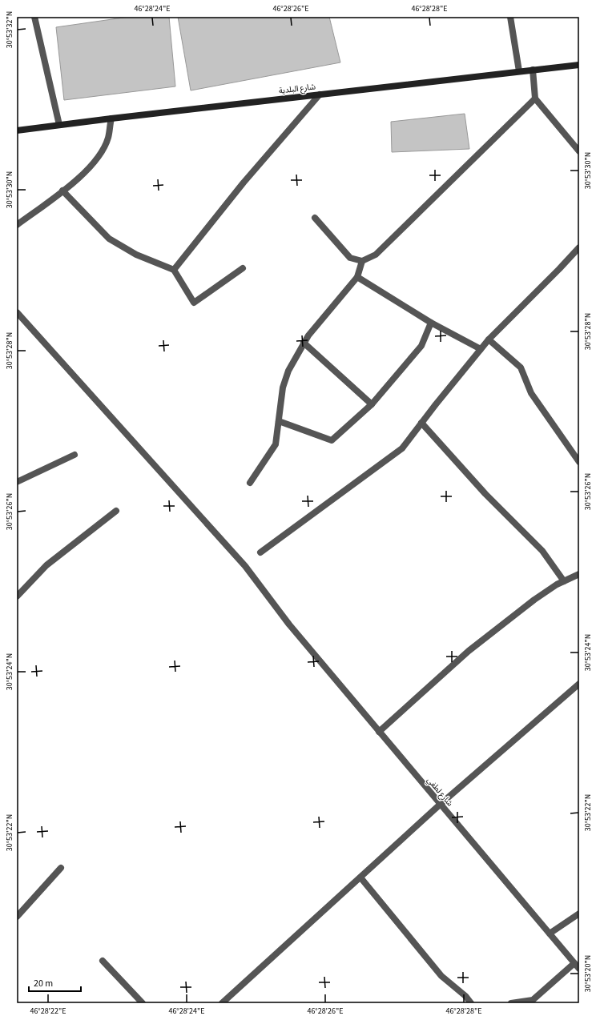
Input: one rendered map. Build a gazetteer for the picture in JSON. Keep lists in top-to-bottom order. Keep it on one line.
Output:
{"streets":{"main road":["شارع البلدية"],"street":["شارع لطفي"]},"scale_bar":"20 m","coordinates":["46°28'24\"E","46°28'26\"E","46°28'28\"E","30°53'32\"N","30°53'30\"N","30°53'28\"N","30°53'26\"N","30°53'24\"N","30°53'22\"N","30°53'20\"N","46°28'22\"E"]}
